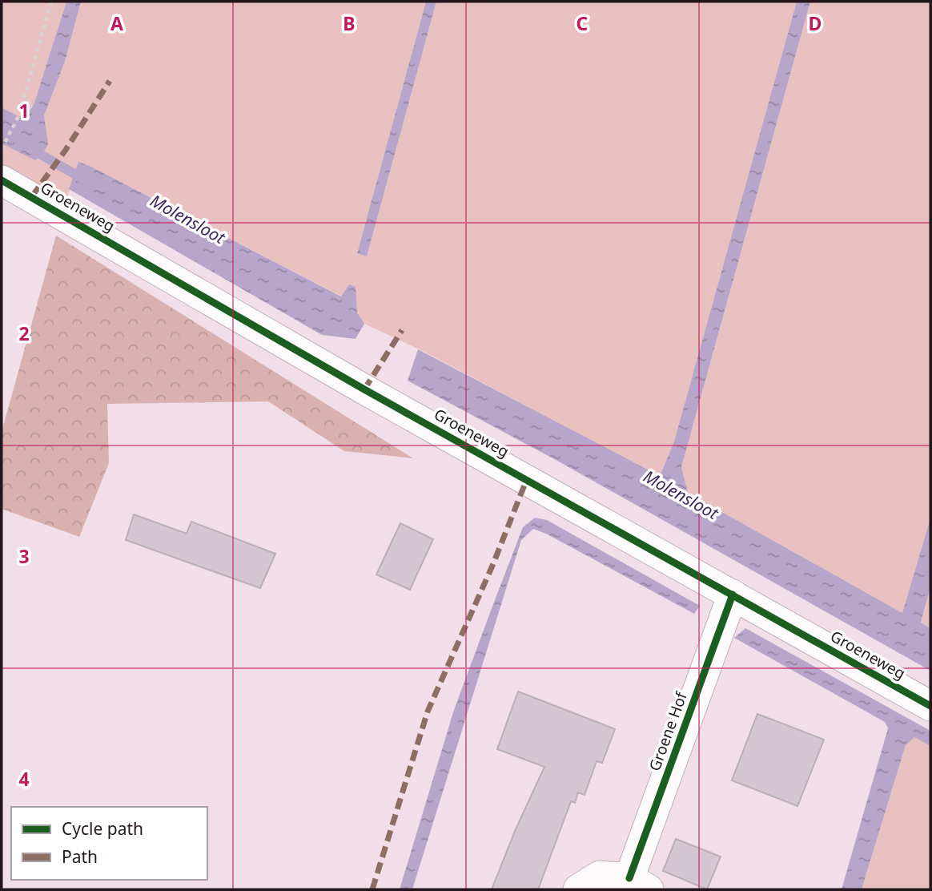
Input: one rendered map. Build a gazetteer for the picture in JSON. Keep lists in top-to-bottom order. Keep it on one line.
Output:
{"streets":{"street":["Groeneweg","Groene Hof"]},"crossings":[["Groeneweg","Groene Hof"]],"water":["Molensloot"],"legend":["Cycle path","Path"],"grid":{"columns":["A","B","C","D"],"rows":["1","2","3","4"]}}
